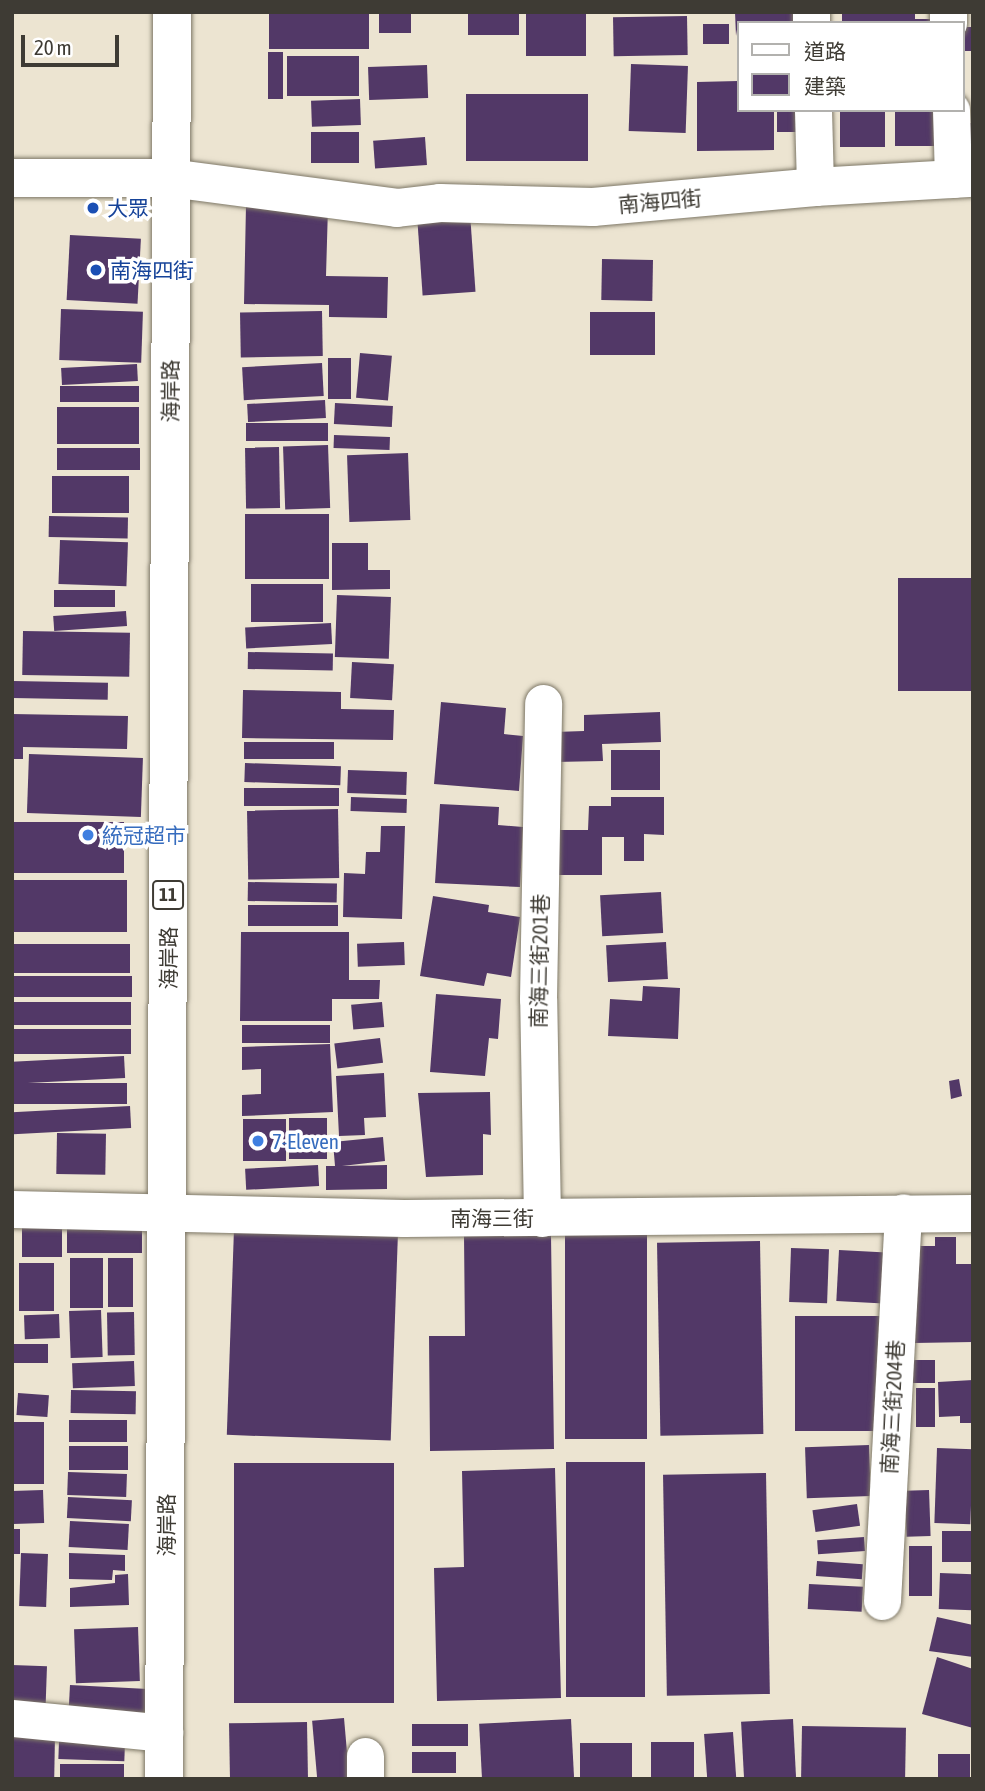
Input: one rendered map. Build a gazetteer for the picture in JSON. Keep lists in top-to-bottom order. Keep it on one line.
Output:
{"streets":{"main road":["南海四街","海岸路","11"],"street":["南海三街201巷","南海三街","南海三街204巷"]},"crossings":[["南海四街","海岸路"],["海岸路","南海三街"],["南海三街201巷","南海三街"],["南海三街","南海三街204巷"]],"places":["大眾","南海四街","統冠超市","7-Eleven"],"legend":["道路","建築"],"scale_bar":"20 m"}
